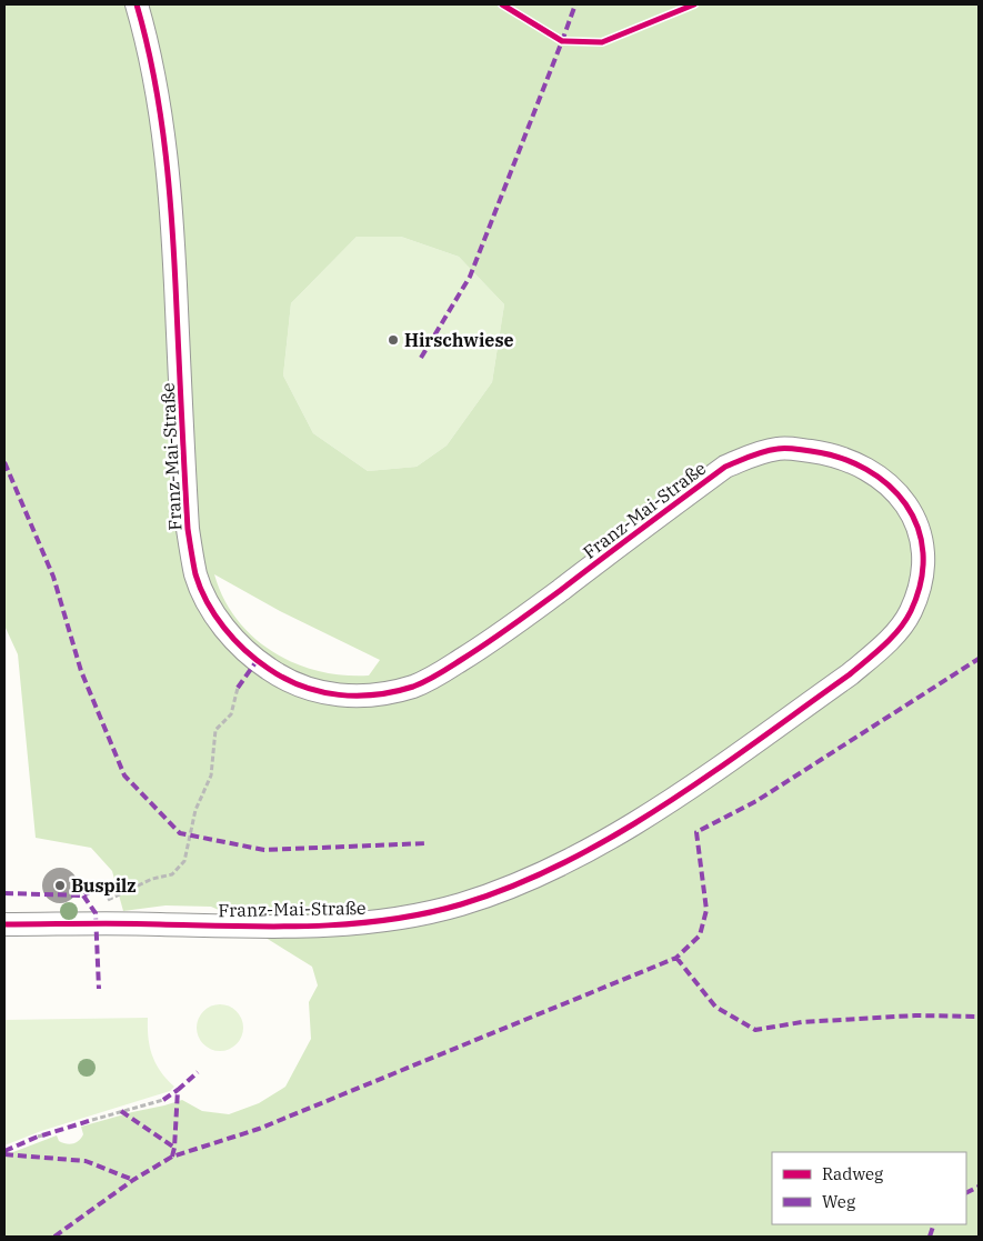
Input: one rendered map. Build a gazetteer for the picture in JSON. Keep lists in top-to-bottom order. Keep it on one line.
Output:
{"streets":{"street":["Franz-Mai-Straße"]},"places":["Hirschwiese","Buspilz"],"legend":["Radweg","Weg"]}
